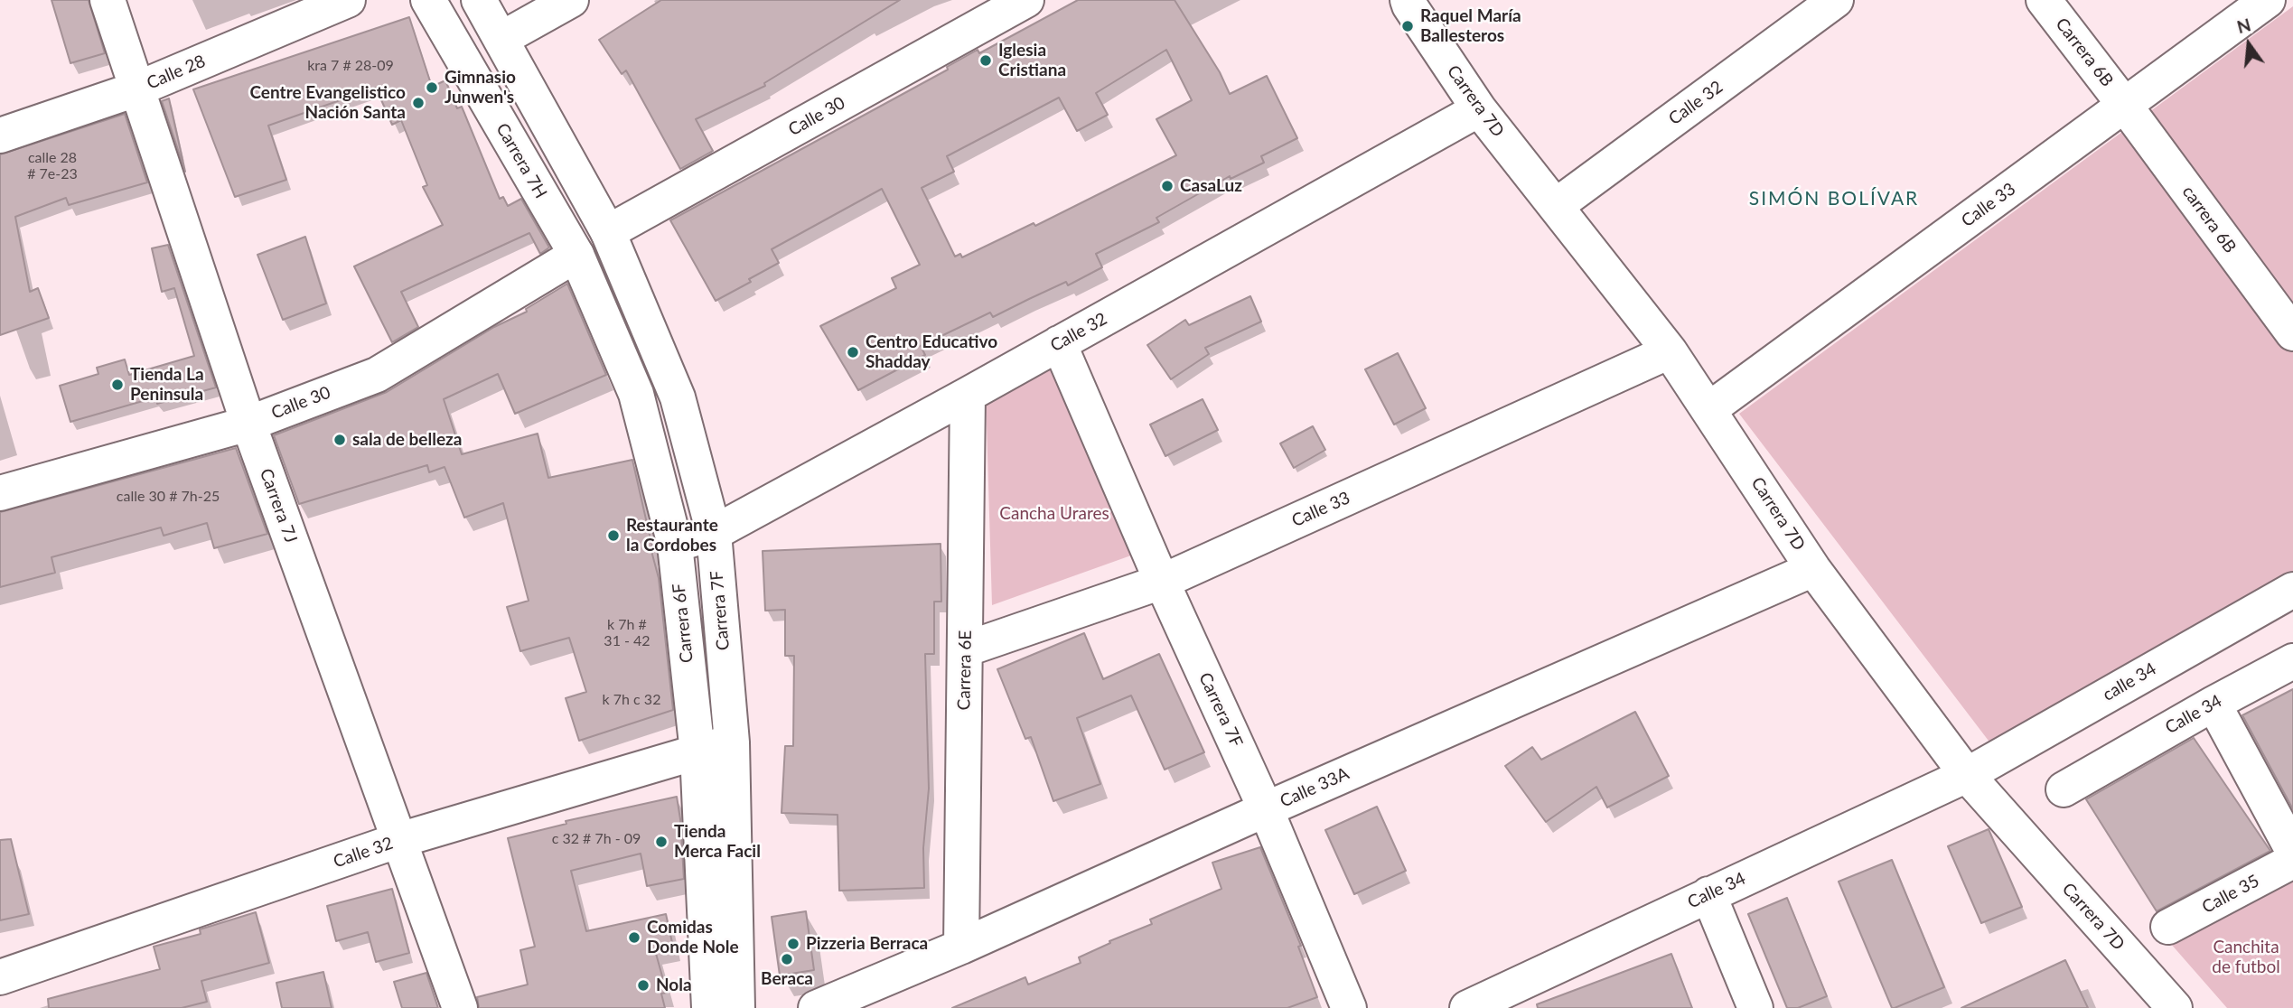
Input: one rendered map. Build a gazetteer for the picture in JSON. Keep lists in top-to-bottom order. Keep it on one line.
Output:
{"streets":{"street":["Carrera 6B","Calle 28","Carrera 7D","Calle 32","Calle 30","Carrera 7H","Calle 33","carrera 6B","Carrera 7J","Carrera 7F","Carrera 6F","Carrera 6E","calle 34","Calle 34","Calle 33A","Calle 35"]},"crossings":[["Carrera 6B","Calle 33"],["Carrera 6B","carrera 6B"],["Calle 28","Carrera 7J"],["Carrera 7D","Calle 32"],["Carrera 7D","Calle 33"],["Carrera 7D","calle 34"],["Carrera 7D","Calle 34"],["Carrera 7D","Calle 33A"],["Calle 32","Carrera 7J"],["Calle 32","Carrera 7F"],["Calle 32","Carrera 6F"],["Calle 32","Carrera 6E"],["Calle 30","Carrera 7H"],["Calle 30","Carrera 7J"],["Calle 30","Carrera 7F"],["Calle 30","Carrera 6F"],["Carrera 7H","Carrera 6F"],["Calle 33","carrera 6B"],["Calle 33","Carrera 7F"],["Calle 33","Carrera 6E"],["Carrera 7F","Calle 33A"],["Carrera 6E","Calle 33A"],["calle 34","Calle 34"]],"districts":["SIMÓN BOLÍVAR"],"parks":["Cancha Urares","Canchita de futbol"],"places":["Raquel María Ballesteros","Iglesia Cristiana","Gimnasio Junwen's","Centre Evangelistico Nación Santa","CasaLuz","Centro Educativo Shadday","Tienda La Peninsula","sala de belleza","Restaurante la Cordobes","Tienda Merca Facil","Comidas Donde Nole","Pizzeria Berraca","Beraca","Nola"],"house_numbers":["kra 7 # 28-09","calle 28 # 7e-23","calle 30 # 7h-25","k 7h # 31 - 42","k 7h c 32","c 32 # 7h - 09"],"north":"top"}
